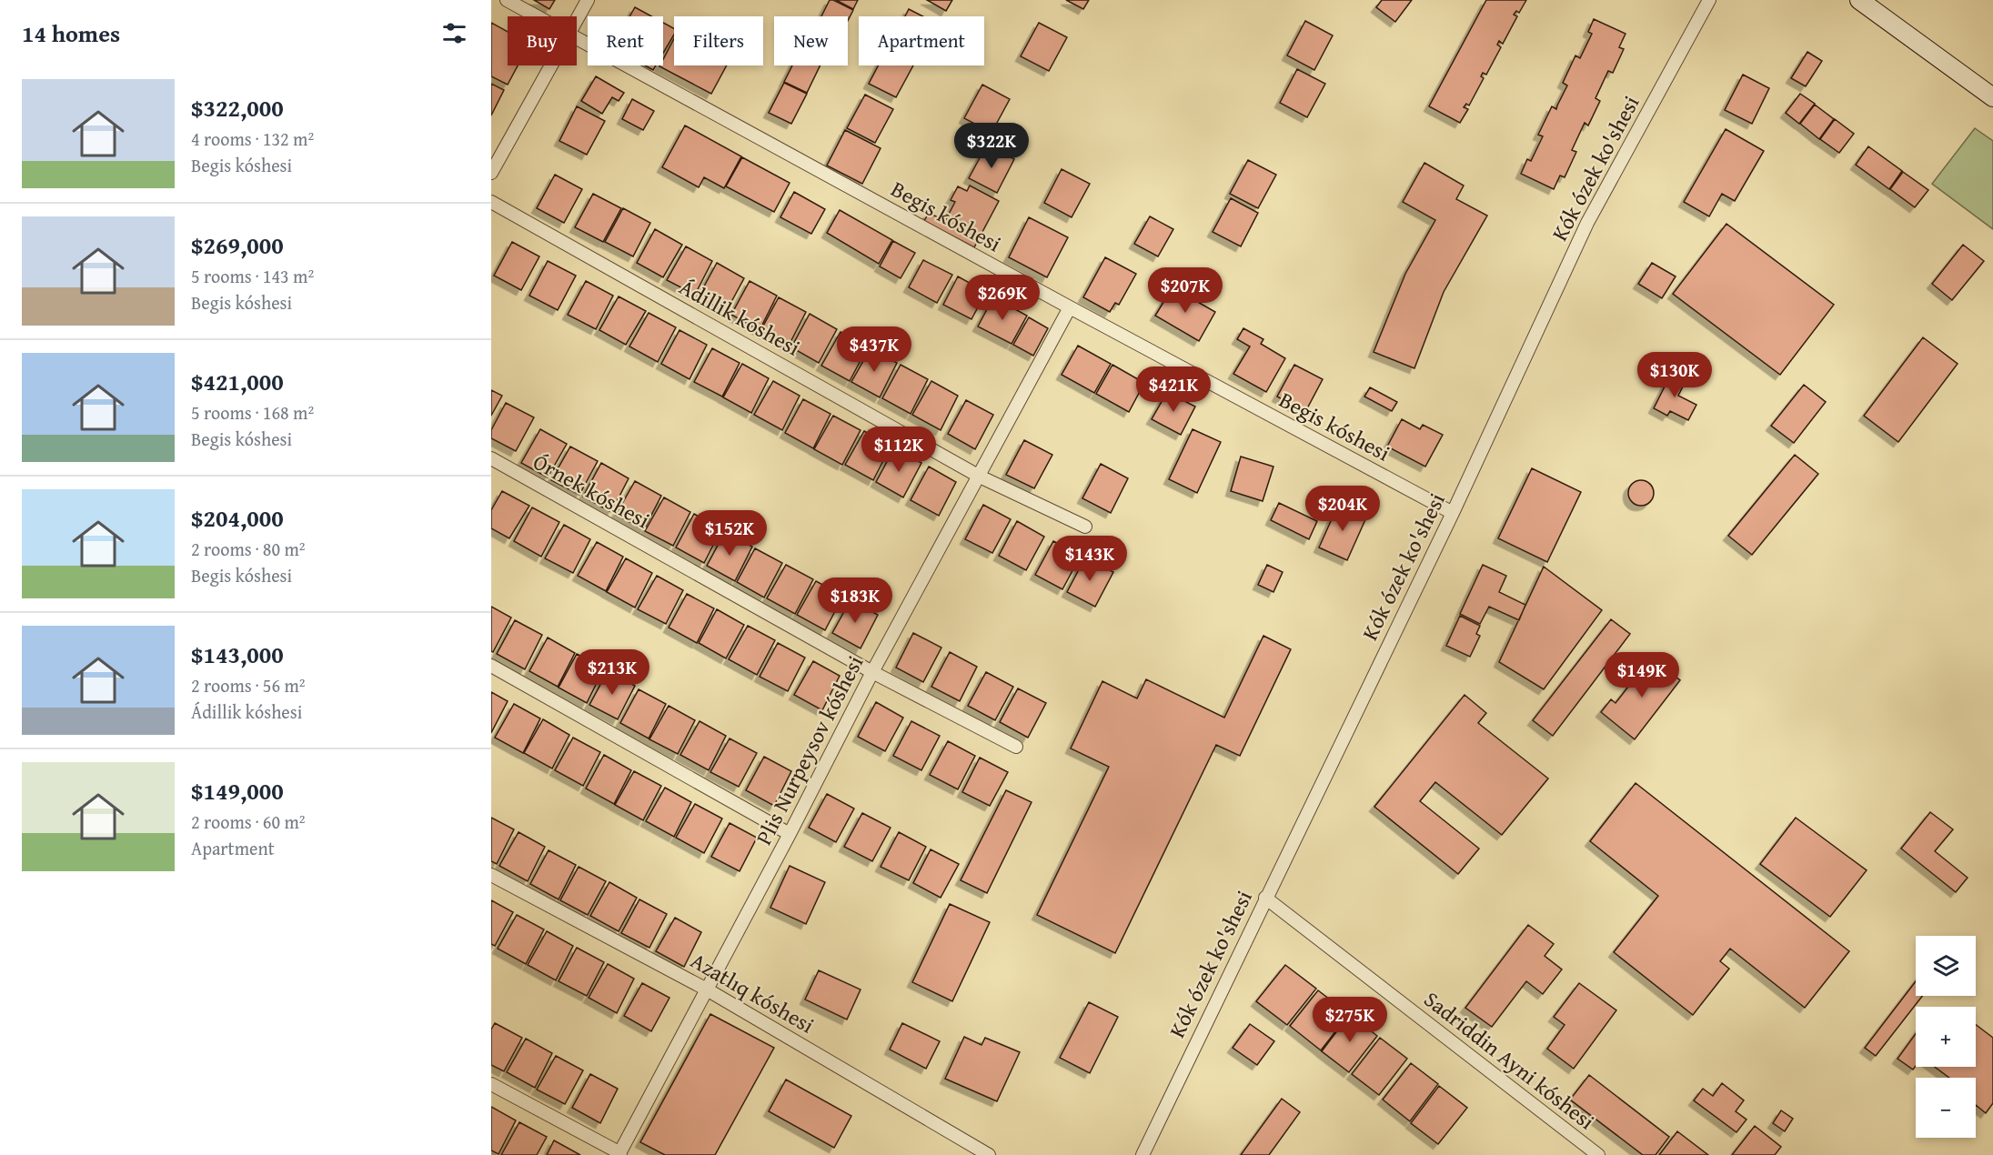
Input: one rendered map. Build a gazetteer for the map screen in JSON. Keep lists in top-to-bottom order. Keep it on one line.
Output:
{"streets":{"street":["Kók ózek ko'shesi","Begis kóshesi","Ádillik kóshesi","Órnek kóshesi","Plis Nurpeysov kóshesi","Azatlıq kóshesi","Sadriddin Ayni kóshesi"]},"crossings":[["Kók ózek ko'shesi","Begis kóshesi"],["Kók ózek ko'shesi","Sadriddin Ayni kóshesi"],["Begis kóshesi","Plis Nurpeysov kóshesi"],["Ádillik kóshesi","Plis Nurpeysov kóshesi"],["Órnek kóshesi","Plis Nurpeysov kóshesi"],["Plis Nurpeysov kóshesi","Azatlıq kóshesi"]],"page":{"heading":"14 homes","chip":["Buy","Rent","Filters","New","Apartment"],"list":[{"name":"$322,000","note":"4 rooms · 132 m² · Begis kóshesi"},{"name":"$269,000","note":"5 rooms · 143 m² · Begis kóshesi"},{"name":"$421,000","note":"5 rooms · 168 m² · Begis kóshesi"},{"name":"$204,000","note":"2 rooms · 80 m² · Begis kóshesi"},{"name":"$143,000","note":"2 rooms · 56 m² · Ádillik kóshesi"},{"name":"$149,000","note":"2 rooms · 60 m² · Apartment"}],"price":["$322K","$207K","$269K","$437K","$130K","$421K","$112K","$204K","$152K","$143K","$183K","$213K","$149K","$275K"],"map_buttons":["+","−"]}}
